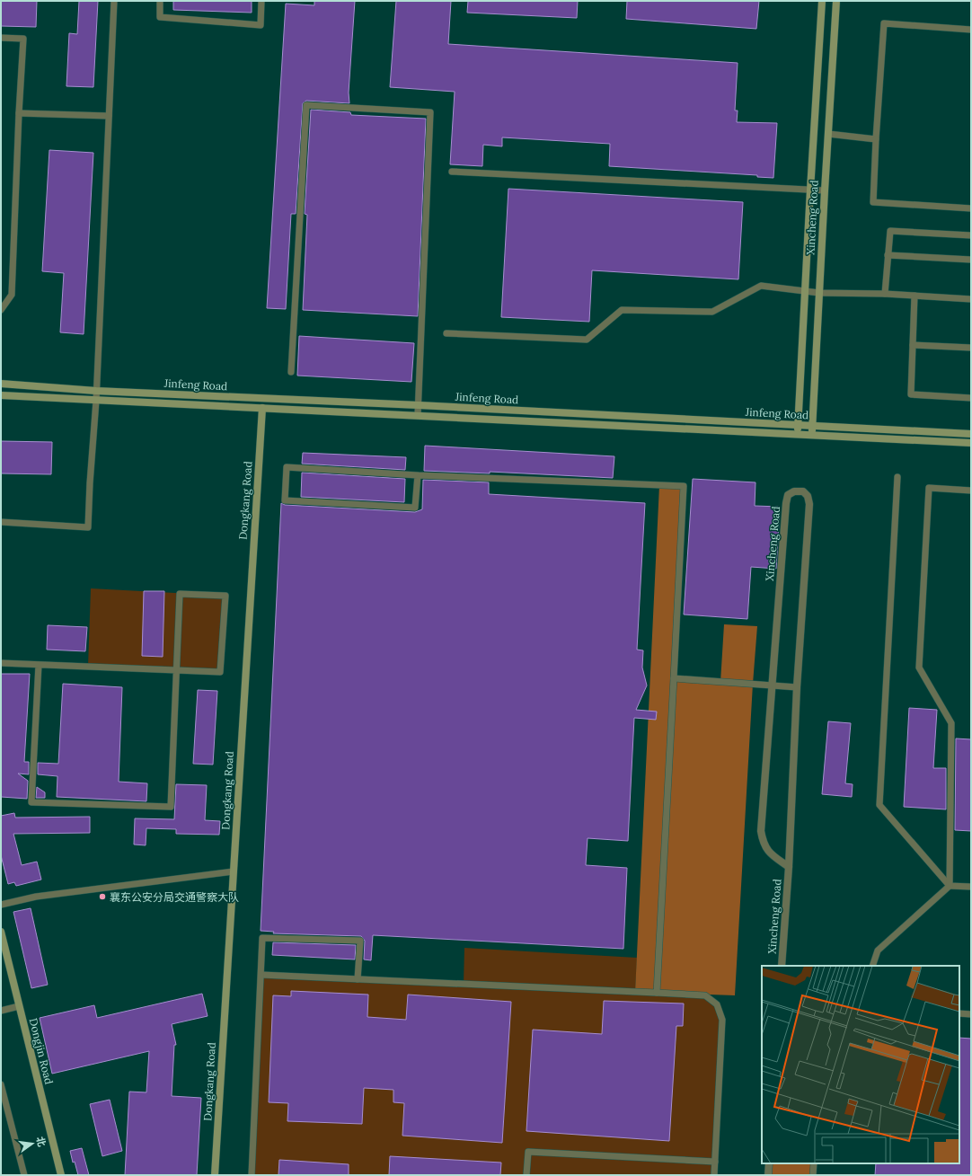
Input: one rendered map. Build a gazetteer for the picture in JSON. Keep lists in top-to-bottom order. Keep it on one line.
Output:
{"streets":{"street":["Xincheng Road","Jinfeng Road","Dongkang Road","Dongjin Road"]},"crossings":[["Xincheng Road","Jinfeng Road"],["Jinfeng Road","Dongkang Road"]],"places":["襄东公安分局交通警察大队"],"north":"right"}
